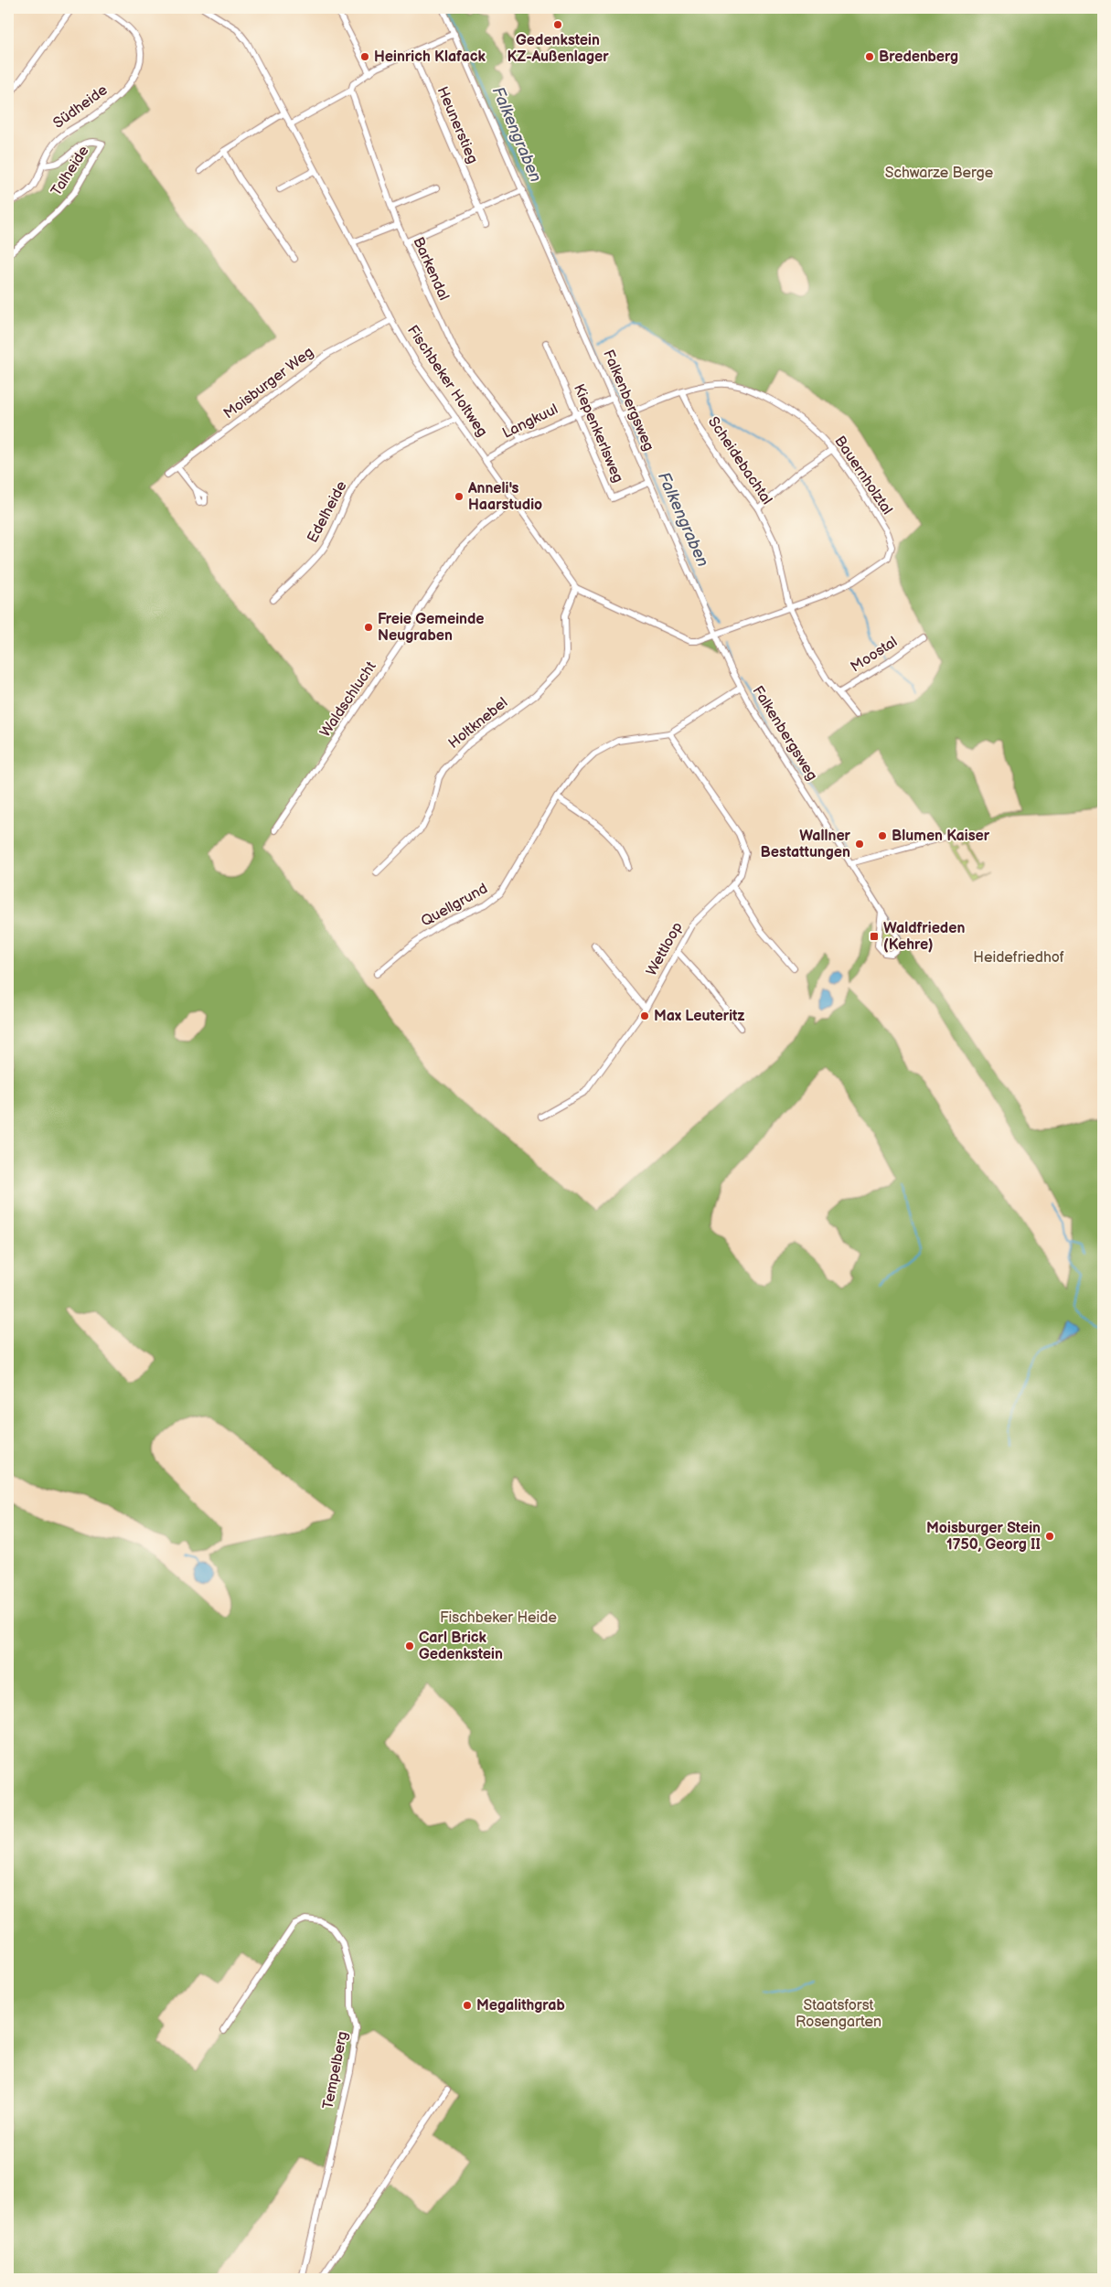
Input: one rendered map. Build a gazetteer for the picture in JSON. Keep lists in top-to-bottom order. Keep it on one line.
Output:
{"streets":{"street":["Südheide","Heunerstieg","Talheide","Barkendal","Fischbeker Holtweg","Moisburger Weg","Falkenbergsweg","Langkuul","Kiepenkerlsweg","Scheidebachtal","Bauernholztal","Edelheide","Moostal","Waldschlucht","Holtknebel","Quellgrund","Wettloop","Tempelberg"]},"crossings":[["Südheide","Talheide"],["Barkendal","Langkuul"],["Fischbeker Holtweg","Moisburger Weg"],["Fischbeker Holtweg","Falkenbergsweg"],["Fischbeker Holtweg","Langkuul"],["Fischbeker Holtweg","Bauernholztal"],["Fischbeker Holtweg","Edelheide"],["Fischbeker Holtweg","Waldschlucht"],["Fischbeker Holtweg","Holtknebel"],["Falkenbergsweg","Langkuul"],["Falkenbergsweg","Kiepenkerlsweg"],["Falkenbergsweg","Bauernholztal"],["Falkenbergsweg","Quellgrund"],["Langkuul","Kiepenkerlsweg"],["Scheidebachtal","Bauernholztal"],["Scheidebachtal","Moostal"],["Quellgrund","Wettloop"]],"water":["Falkengraben"],"parks":["Schwarze Berge","Heidefriedhof","Fischbeker Heide","Staatsforst Rosengarten"],"places":{"other":["Gedenkstein KZ-Außenlager","Heinrich Klafack","Bredenberg","Anneli's Haarstudio","Freie Gemeinde Neugraben","Blumen Kaiser","Wallner Bestattungen","Max Leuteritz","Moisburger Stein 1750, Georg II","Carl Brick Gedenkstein","Megalithgrab"],"transit":["Waldfrieden (Kehre)"]}}
